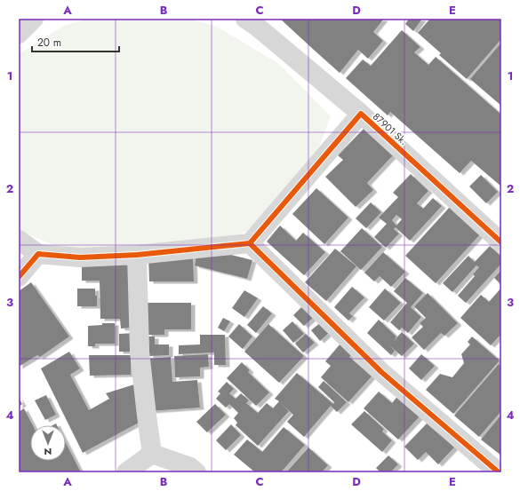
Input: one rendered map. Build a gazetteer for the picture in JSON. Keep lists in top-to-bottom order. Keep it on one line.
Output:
{"streets":{"street":["87901 Sk."]},"scale_bar":"20 m","north":"bottom","grid":{"columns":["A","B","C","D","E"],"rows":["1","2","3","4"]}}
